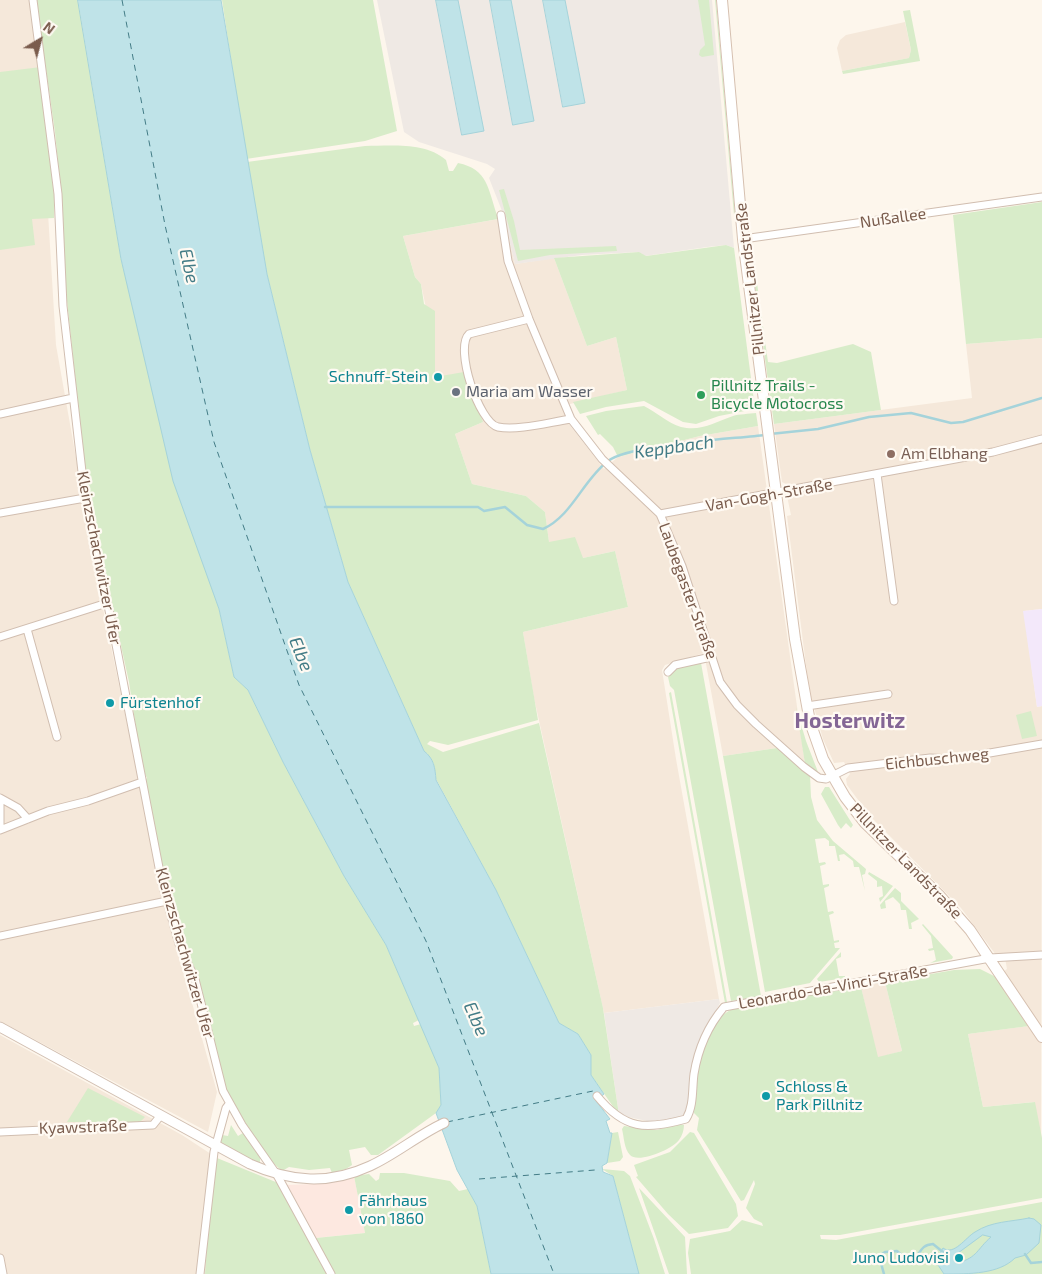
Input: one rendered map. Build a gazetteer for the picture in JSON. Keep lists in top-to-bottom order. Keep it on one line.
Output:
{"streets":{"main road":["Pillnitzer Landstraße"],"street":["Nußallee","Van-Gogh-Straße","Kleinzschachwitzer Ufer","Laubegaster Straße","Eichbuschweg","Leonardo-da-Vinci-Straße","Kyawstraße"]},"crossings":[["Nußallee","Pillnitzer Landstraße"],["Pillnitzer Landstraße","Van-Gogh-Straße"],["Pillnitzer Landstraße","Laubegaster Straße"],["Pillnitzer Landstraße","Eichbuschweg"],["Pillnitzer Landstraße","Leonardo-da-Vinci-Straße"],["Van-Gogh-Straße","Laubegaster Straße"],["Laubegaster Straße","Eichbuschweg"]],"districts":["Hosterwitz"],"water":["Elbe","Keppbach"],"places":["Schnuff-Stein","Maria am Wasser","Pillnitz Trails - Bicycle Motocross","Am Elbhang","Fürstenhof","Schloss & Park Pillnitz","Fährhaus von 1860","Juno Ludovisi"],"north":"top right"}
